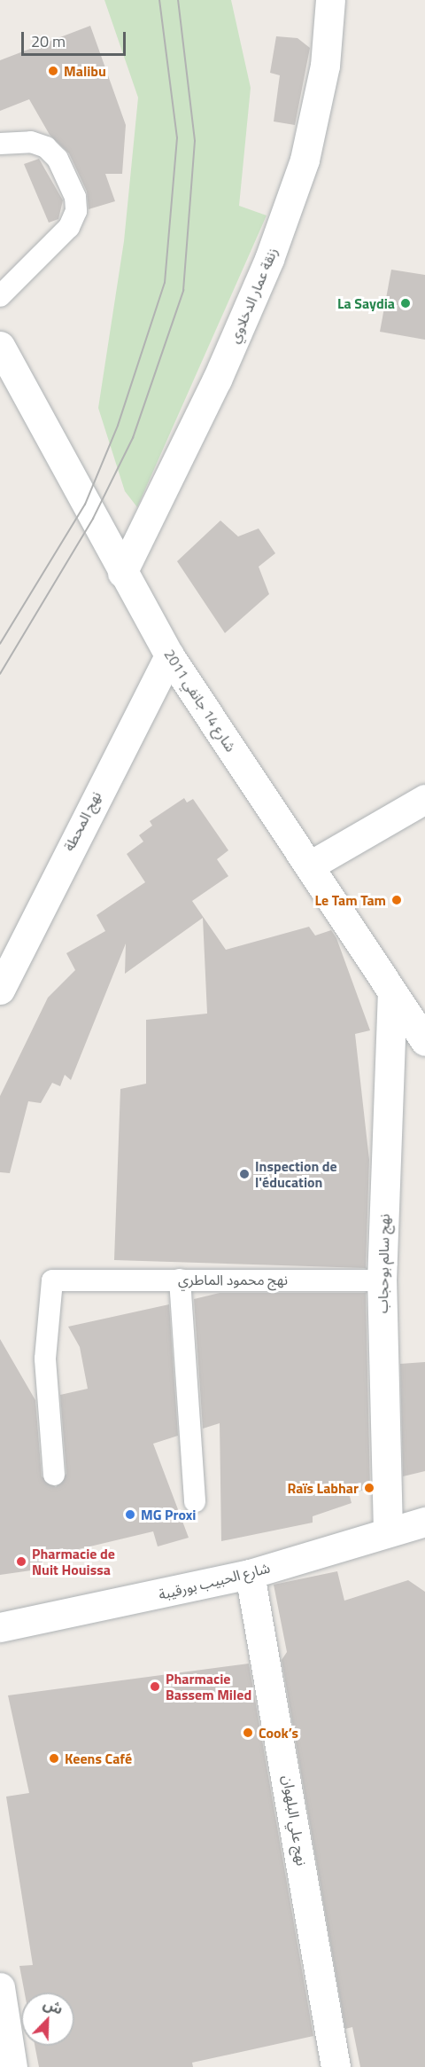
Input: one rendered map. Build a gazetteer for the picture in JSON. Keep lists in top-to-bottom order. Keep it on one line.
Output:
{"streets":{"street":["زنقة عمار الدخلاوي","شارع 14 جانفي 2011","نهج المحطة","نهج سالم بوحجاب","شارع الحبيب بورقيبة","نهج علي البلهوان"],"lane":["نهج محمود الماطري"]},"crossings":[["زنقة عمار الدخلاوي","شارع 14 جانفي 2011"],["شارع 14 جانفي 2011","نهج المحطة"],["شارع 14 جانفي 2011","نهج سالم بوحجاب"],["نهج سالم بوحجاب","نهج محمود الماطري"],["نهج سالم بوحجاب","شارع الحبيب بورقيبة"],["شارع الحبيب بورقيبة","نهج علي البلهوان"]],"places":["Malibu","La Saydia","Le Tam Tam","Inspection de l'éducation","Raïs Labhar","MG Proxi","Pharmacie de Nuit Houissa","Pharmacie Bassem Miled","Cook’s","Keens Café"],"scale_bar":"20 m","north":"top right"}
